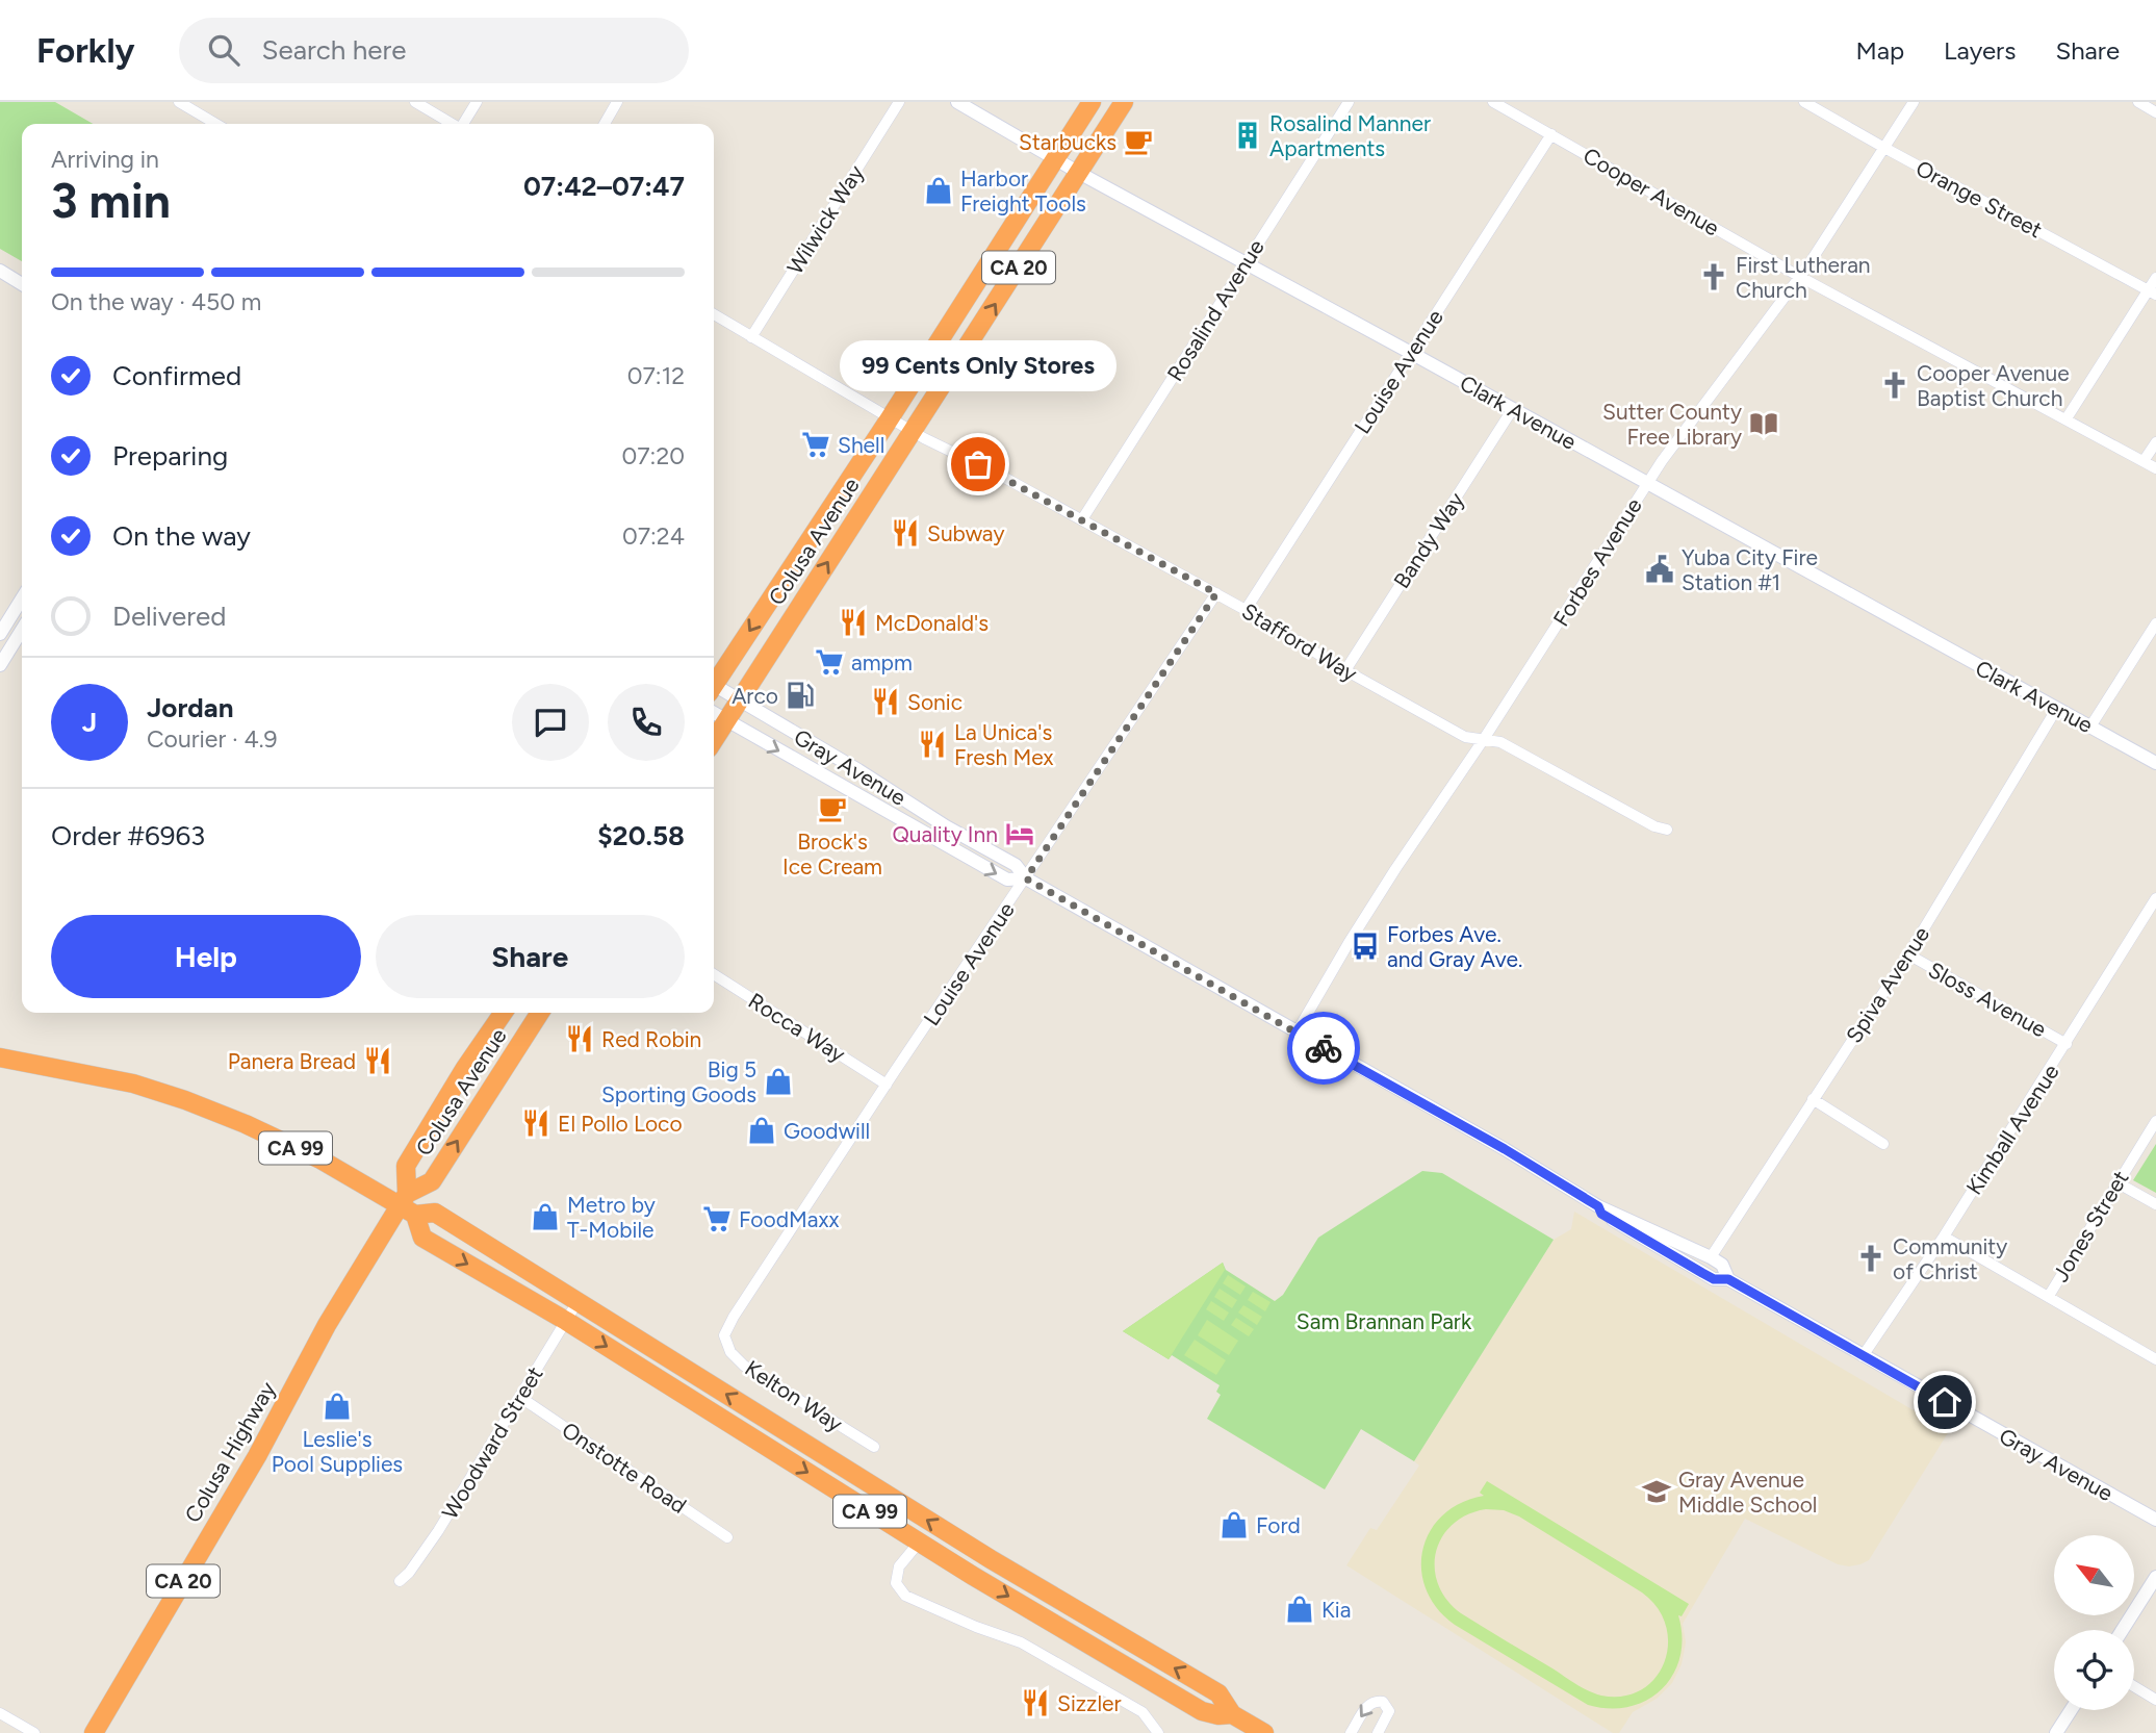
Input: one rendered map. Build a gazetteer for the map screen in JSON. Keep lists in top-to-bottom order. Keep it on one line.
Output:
{"streets":{"highway":["CA 20","Colusa Avenue","CA 99","Colusa Highway"],"main road":["Clark Avenue","Gray Avenue"],"street":["Cooper Avenue","Orange Street","Wilwick Way","Rosalind Avenue","Louise Avenue","Bandy Way","Forbes Avenue","Stafford Way","Spiva Avenue","Sloss Avenue","Rocca Way","Kimball Avenue","Jones Street","Kelton Way","Woodward Street","Onstotte Road"]},"crossings":[["Cooper Avenue","Louise Avenue"],["Cooper Avenue","Forbes Avenue"],["Orange Street","Forbes Avenue"],["Wilwick Way","Stafford Way"],["Rosalind Avenue","Clark Avenue"],["Rosalind Avenue","Stafford Way"],["Louise Avenue","Clark Avenue"],["Louise Avenue","Stafford Way"],["Louise Avenue","Gray Avenue"],["Louise Avenue","Rocca Way"],["Louise Avenue","Kelton Way"],["Clark Avenue","Bandy Way"],["Clark Avenue","Colusa Avenue"],["Clark Avenue","Forbes Avenue"],["Clark Avenue","Spiva Avenue"],["Bandy Way","Stafford Way"],["Colusa Avenue","Stafford Way"],["Colusa Avenue","Gray Avenue"],["Colusa Avenue","CA 99"],["Colusa Avenue","Colusa Highway"],["Forbes Avenue","Stafford Way"],["Forbes Avenue","Gray Avenue"],["Gray Avenue","Spiva Avenue"],["Gray Avenue","Kimball Avenue"],["Spiva Avenue","Sloss Avenue"],["Sloss Avenue","Kimball Avenue"],["CA 99","Woodward Street"],["CA 99","Colusa Highway"],["Woodward Street","Onstotte Road"]],"parks":["Sam Brannan Park"],"places":{"building":["Rosalind Manner Apartments"],"cafe":["Starbucks","Brock's Ice Cream"],"shop":["Harbor Freight Tools","Big 5 Sporting Goods","Goodwill","Metro by T-Mobile","Leslie's Pool Supplies","Ford","Kia"],"church":["First Lutheran Church","Cooper Avenue Baptist Church","Community of Christ"],"library":["Sutter County Free Library"],"supermarket":["Shell","ampm","FoodMaxx"],"other":["99 Cents Only Stores"],"restaurant":["Subway","McDonald's","Sonic","La Unica's Fresh Mex","Red Robin","Panera Bread","El Pollo Loco","Sizzler"],"public building":["Yuba City Fire Station #1"],"fuel station":["Arco"],"hotel":["Quality Inn"],"bus stop":["Forbes Ave. and Gray Ave."],"school or university":["Gray Avenue Middle School"]},"north":"top left","page":{"header":"Forkly","search":"Search here","nav":["Map","Layers","Share"],"heading":["3 min","Arriving in","07:42–07:47"],"panel":["Jordan","Courier · 4.9","Order #6963","$20.58"],"bar":"On the way · 450 m","list":[["Confirmed","07:12"],["Preparing","07:20"],["On the way","07:24"],"Delivered"],"bubble":"99 Cents Only Stores","round":"J","buttons":["Help","Share"]}}
